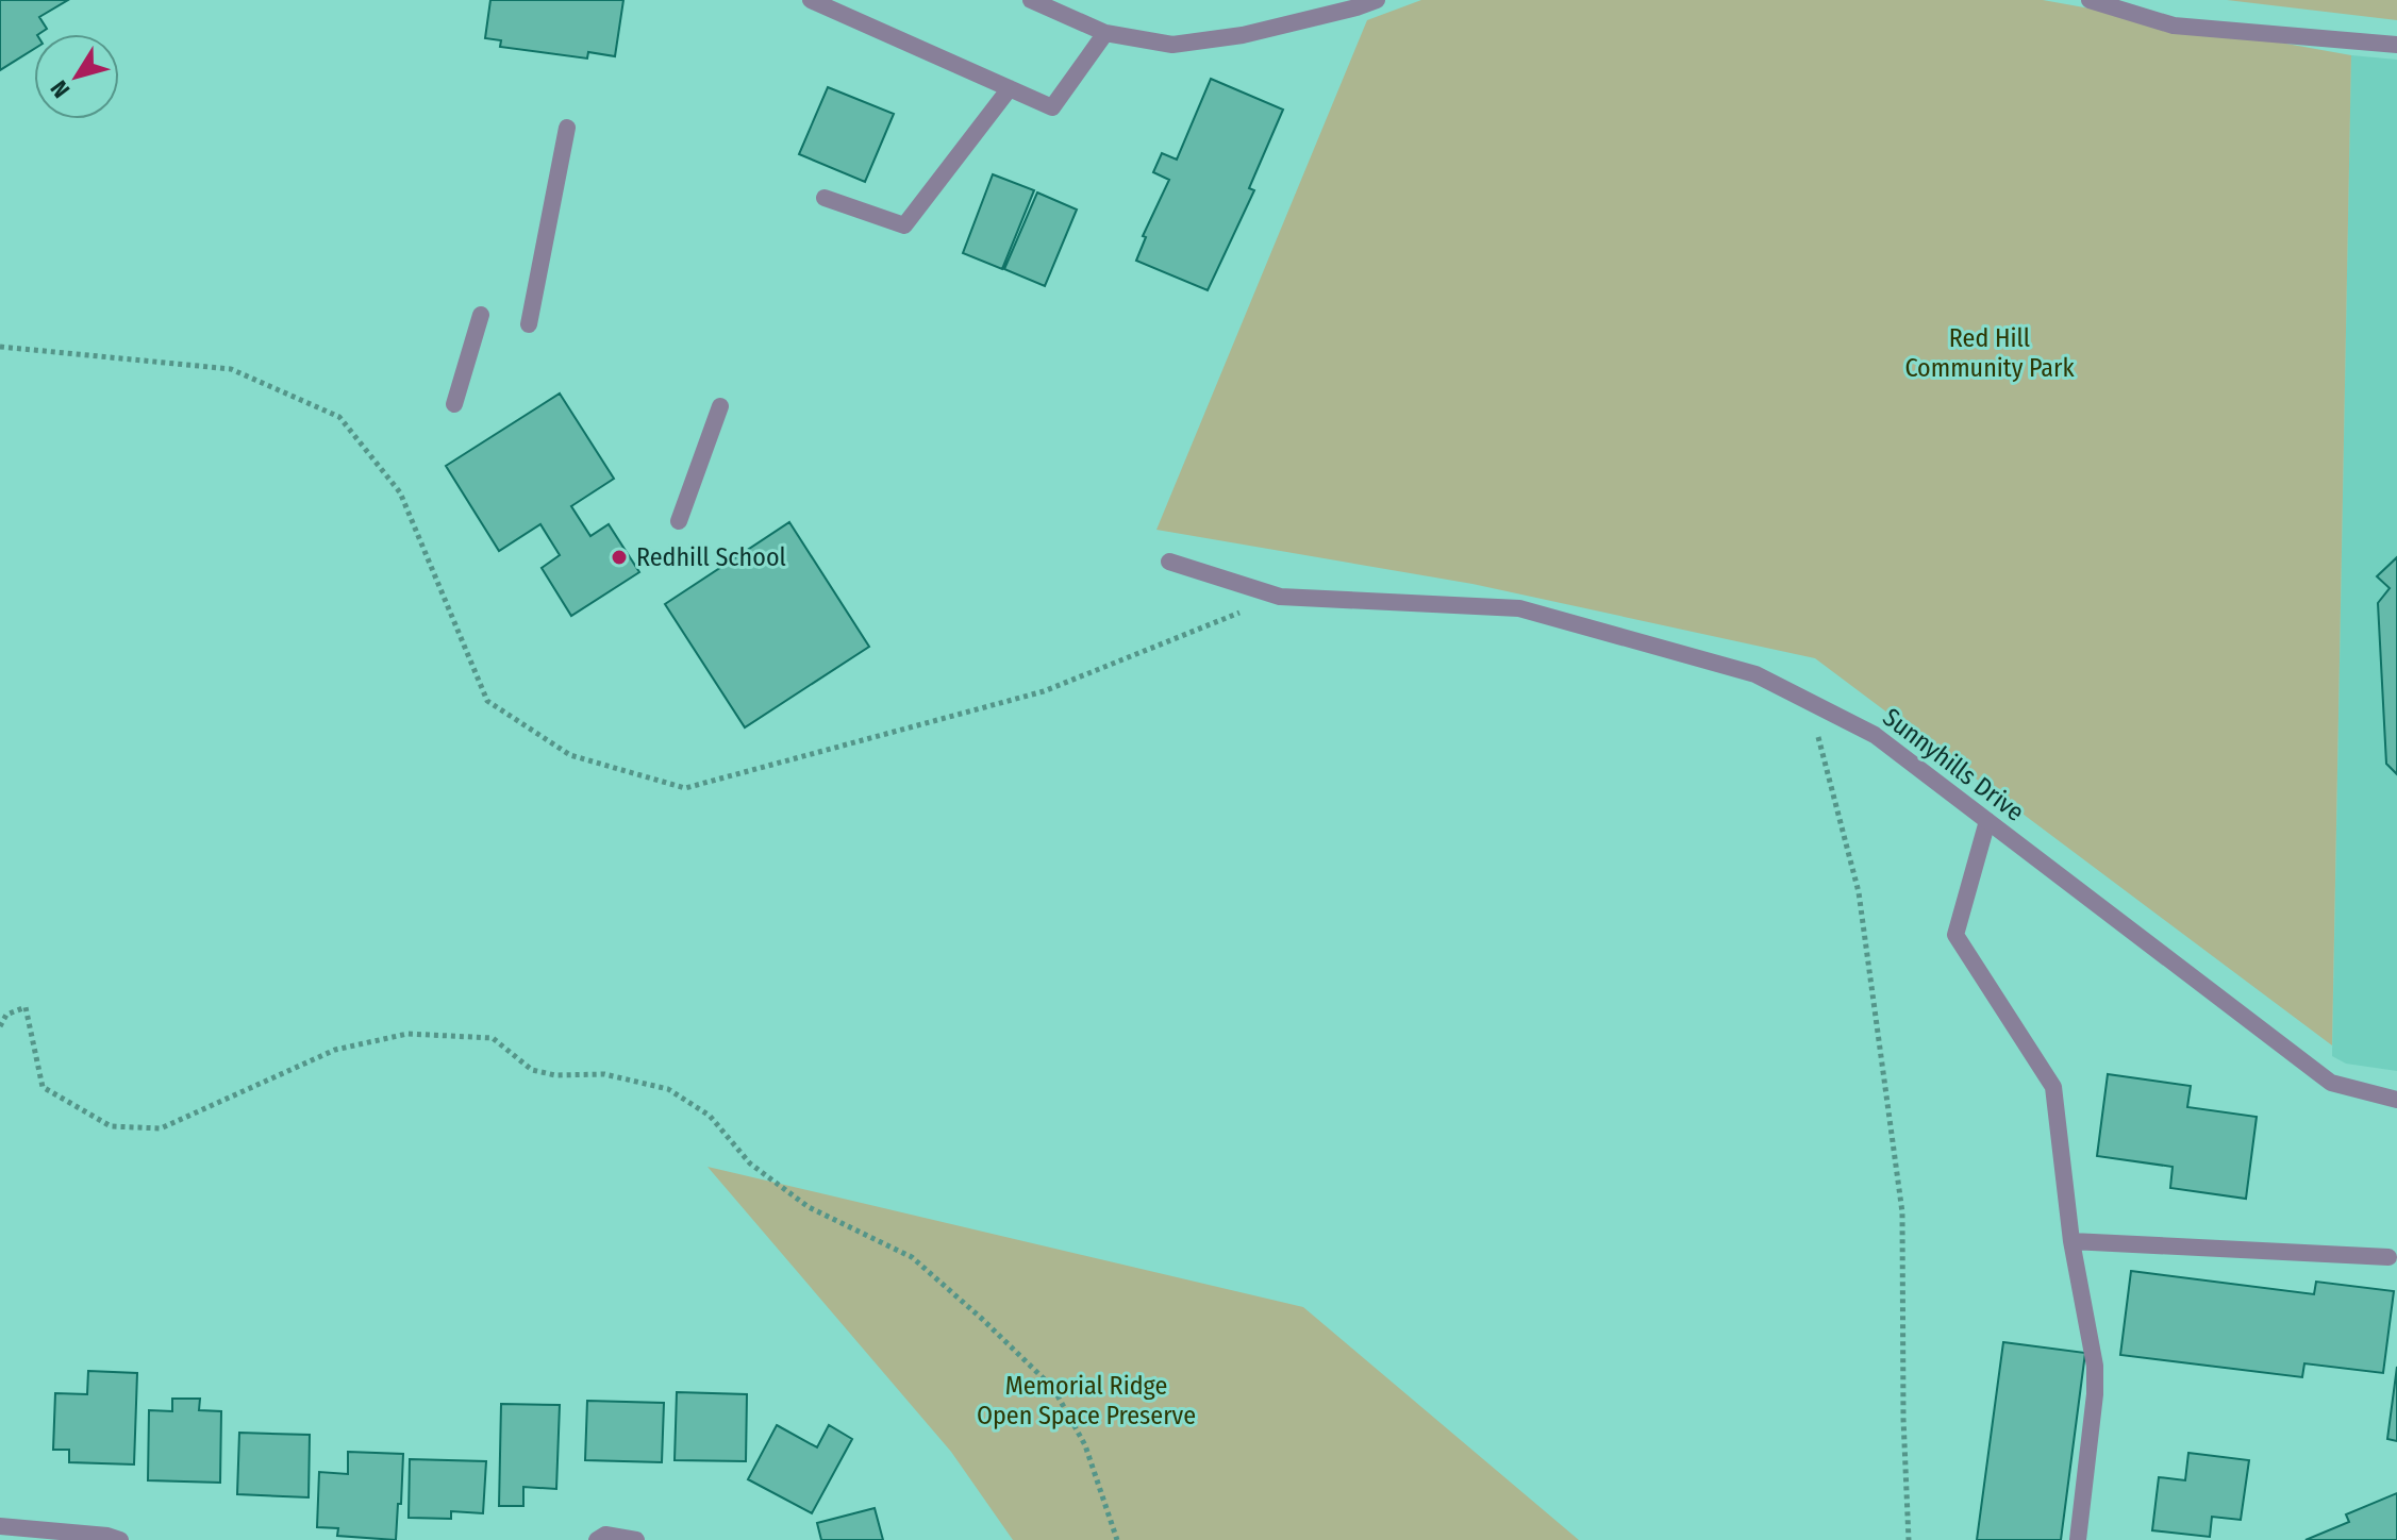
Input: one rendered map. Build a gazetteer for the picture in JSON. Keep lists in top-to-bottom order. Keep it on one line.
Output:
{"streets":{"street":["Sunnyhills Drive"]},"parks":["Red Hill Community Park","Memorial Ridge Open Space Preserve"],"places":["Redhill School"],"north":"bottom left"}
